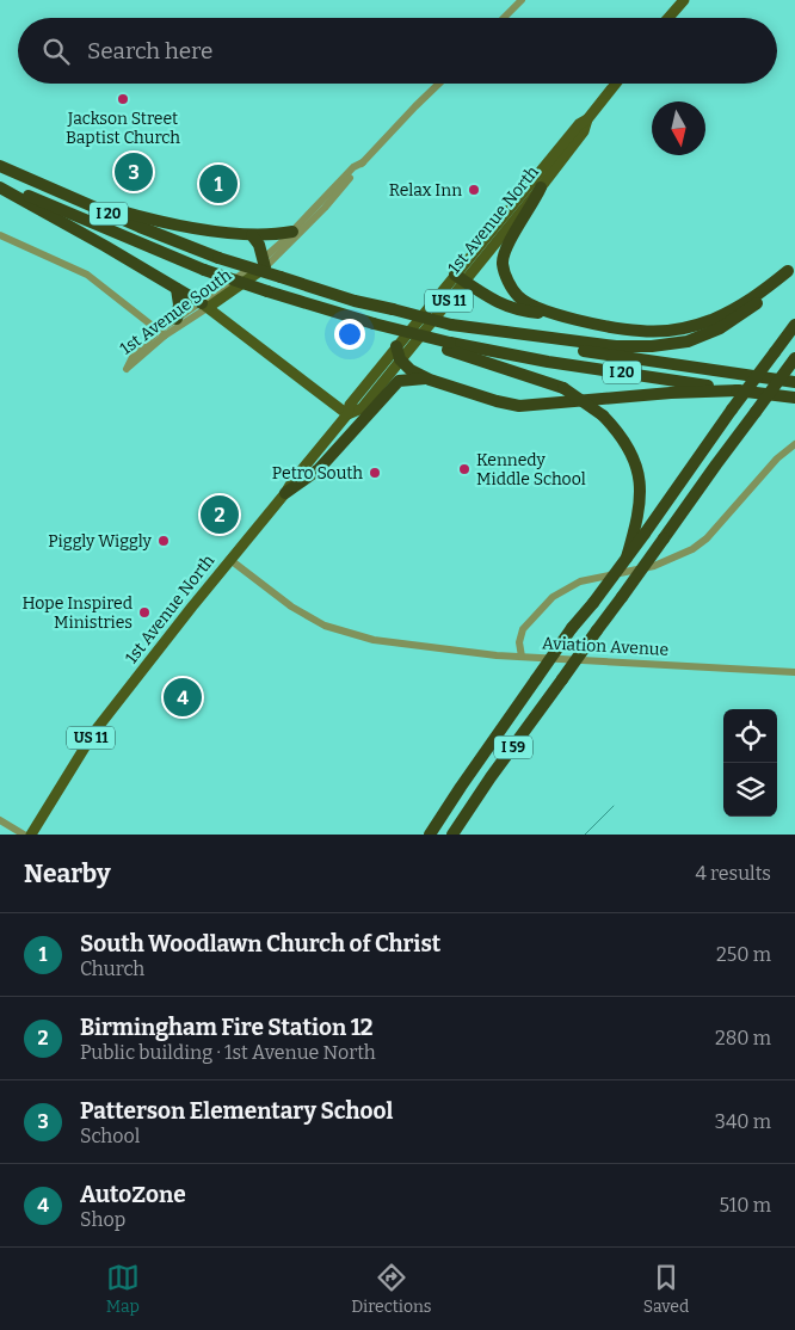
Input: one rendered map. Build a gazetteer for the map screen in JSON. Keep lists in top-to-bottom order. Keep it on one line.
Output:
{"streets":{"highway":["I 20","I 59"],"main road":["1st Avenue North","US 11","1st Avenue South"],"street":["Aviation Avenue"]},"crossings":[["1st Avenue North","Aviation Avenue"]],"places":["Jackson Street Baptist Church","Relax Inn","Kennedy Middle School","Petro South","Piggly Wiggly","Hope Inspired Ministries"],"north":"bottom","page":{"search":"Search here","pins":["3","1","2","4"],"heading":["Nearby","4 results"],"list":[{"mark":"1","name":"South Woodlawn Church of Christ","note":"Church","value":"250 m"},{"mark":"2","name":"Birmingham Fire Station 12","note":"Public building · 1st Avenue North","value":"280 m"},{"mark":"3","name":"Patterson Elementary School","note":"School","value":"340 m"},{"mark":"4","name":"AutoZone","note":"Shop","value":"510 m"}],"nav":["Map","Directions","Saved"]}}
